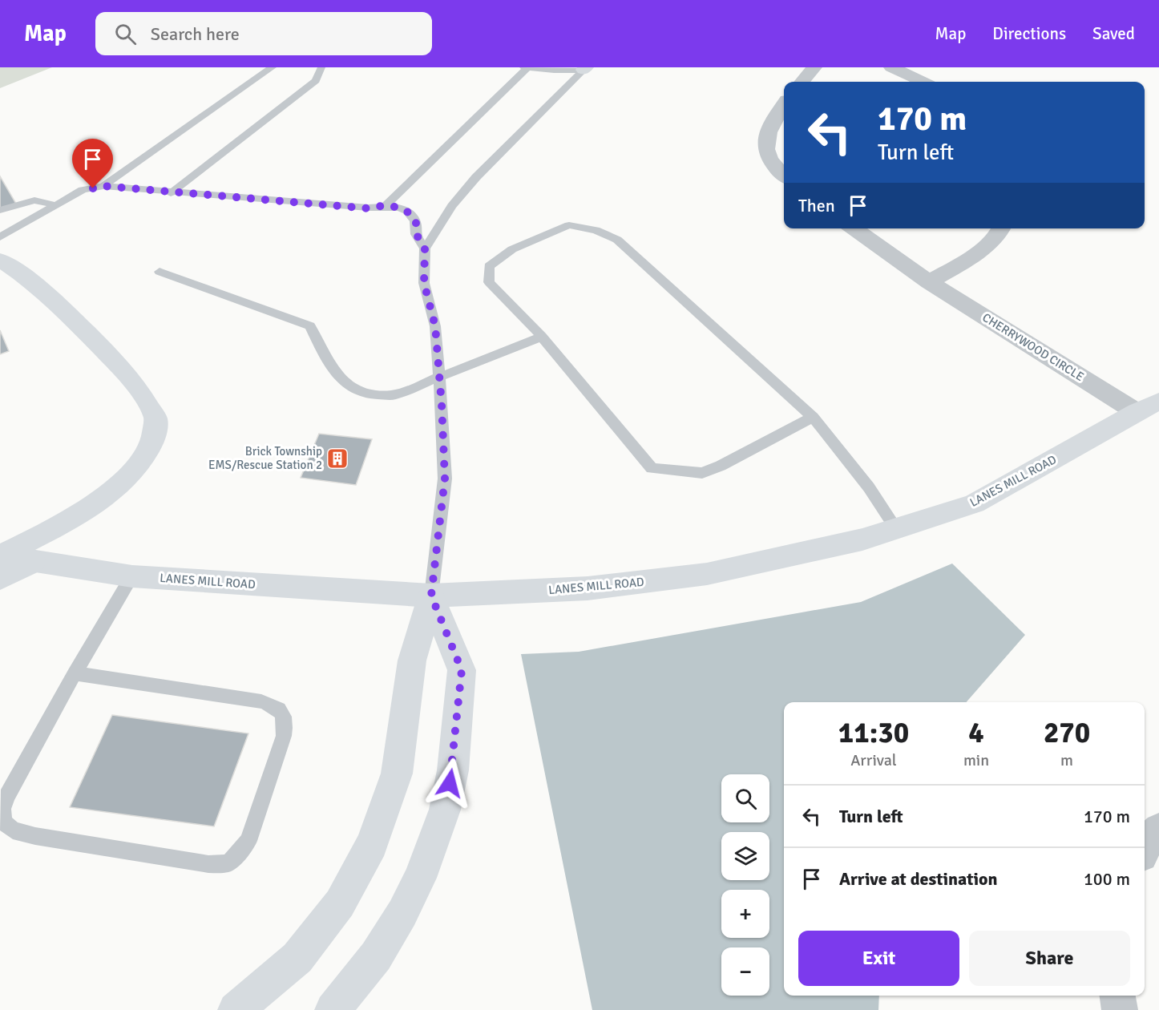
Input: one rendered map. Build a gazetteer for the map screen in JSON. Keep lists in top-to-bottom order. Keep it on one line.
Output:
{"streets":{"main road":["LANES MILL ROAD"],"street":["CHERRYWOOD CIRCLE"]},"crossings":[["CHERRYWOOD CIRCLE","LANES MILL ROAD"]],"places":{"building":["Brick Township EMS/Rescue Station 2"]},"page":{"header":"Map","search":"Search here","nav":["Map","Directions","Saved"],"turn":["170 m","Turn left"],"then":"Then","eta":["11:30","Arrival","4","min","270","m"],"map_buttons":["+","−"],"list":[{"name":"Turn left","value":"170 m"},{"name":"Arrive at destination","value":"100 m"}],"buttons":["Exit","Share"]}}
